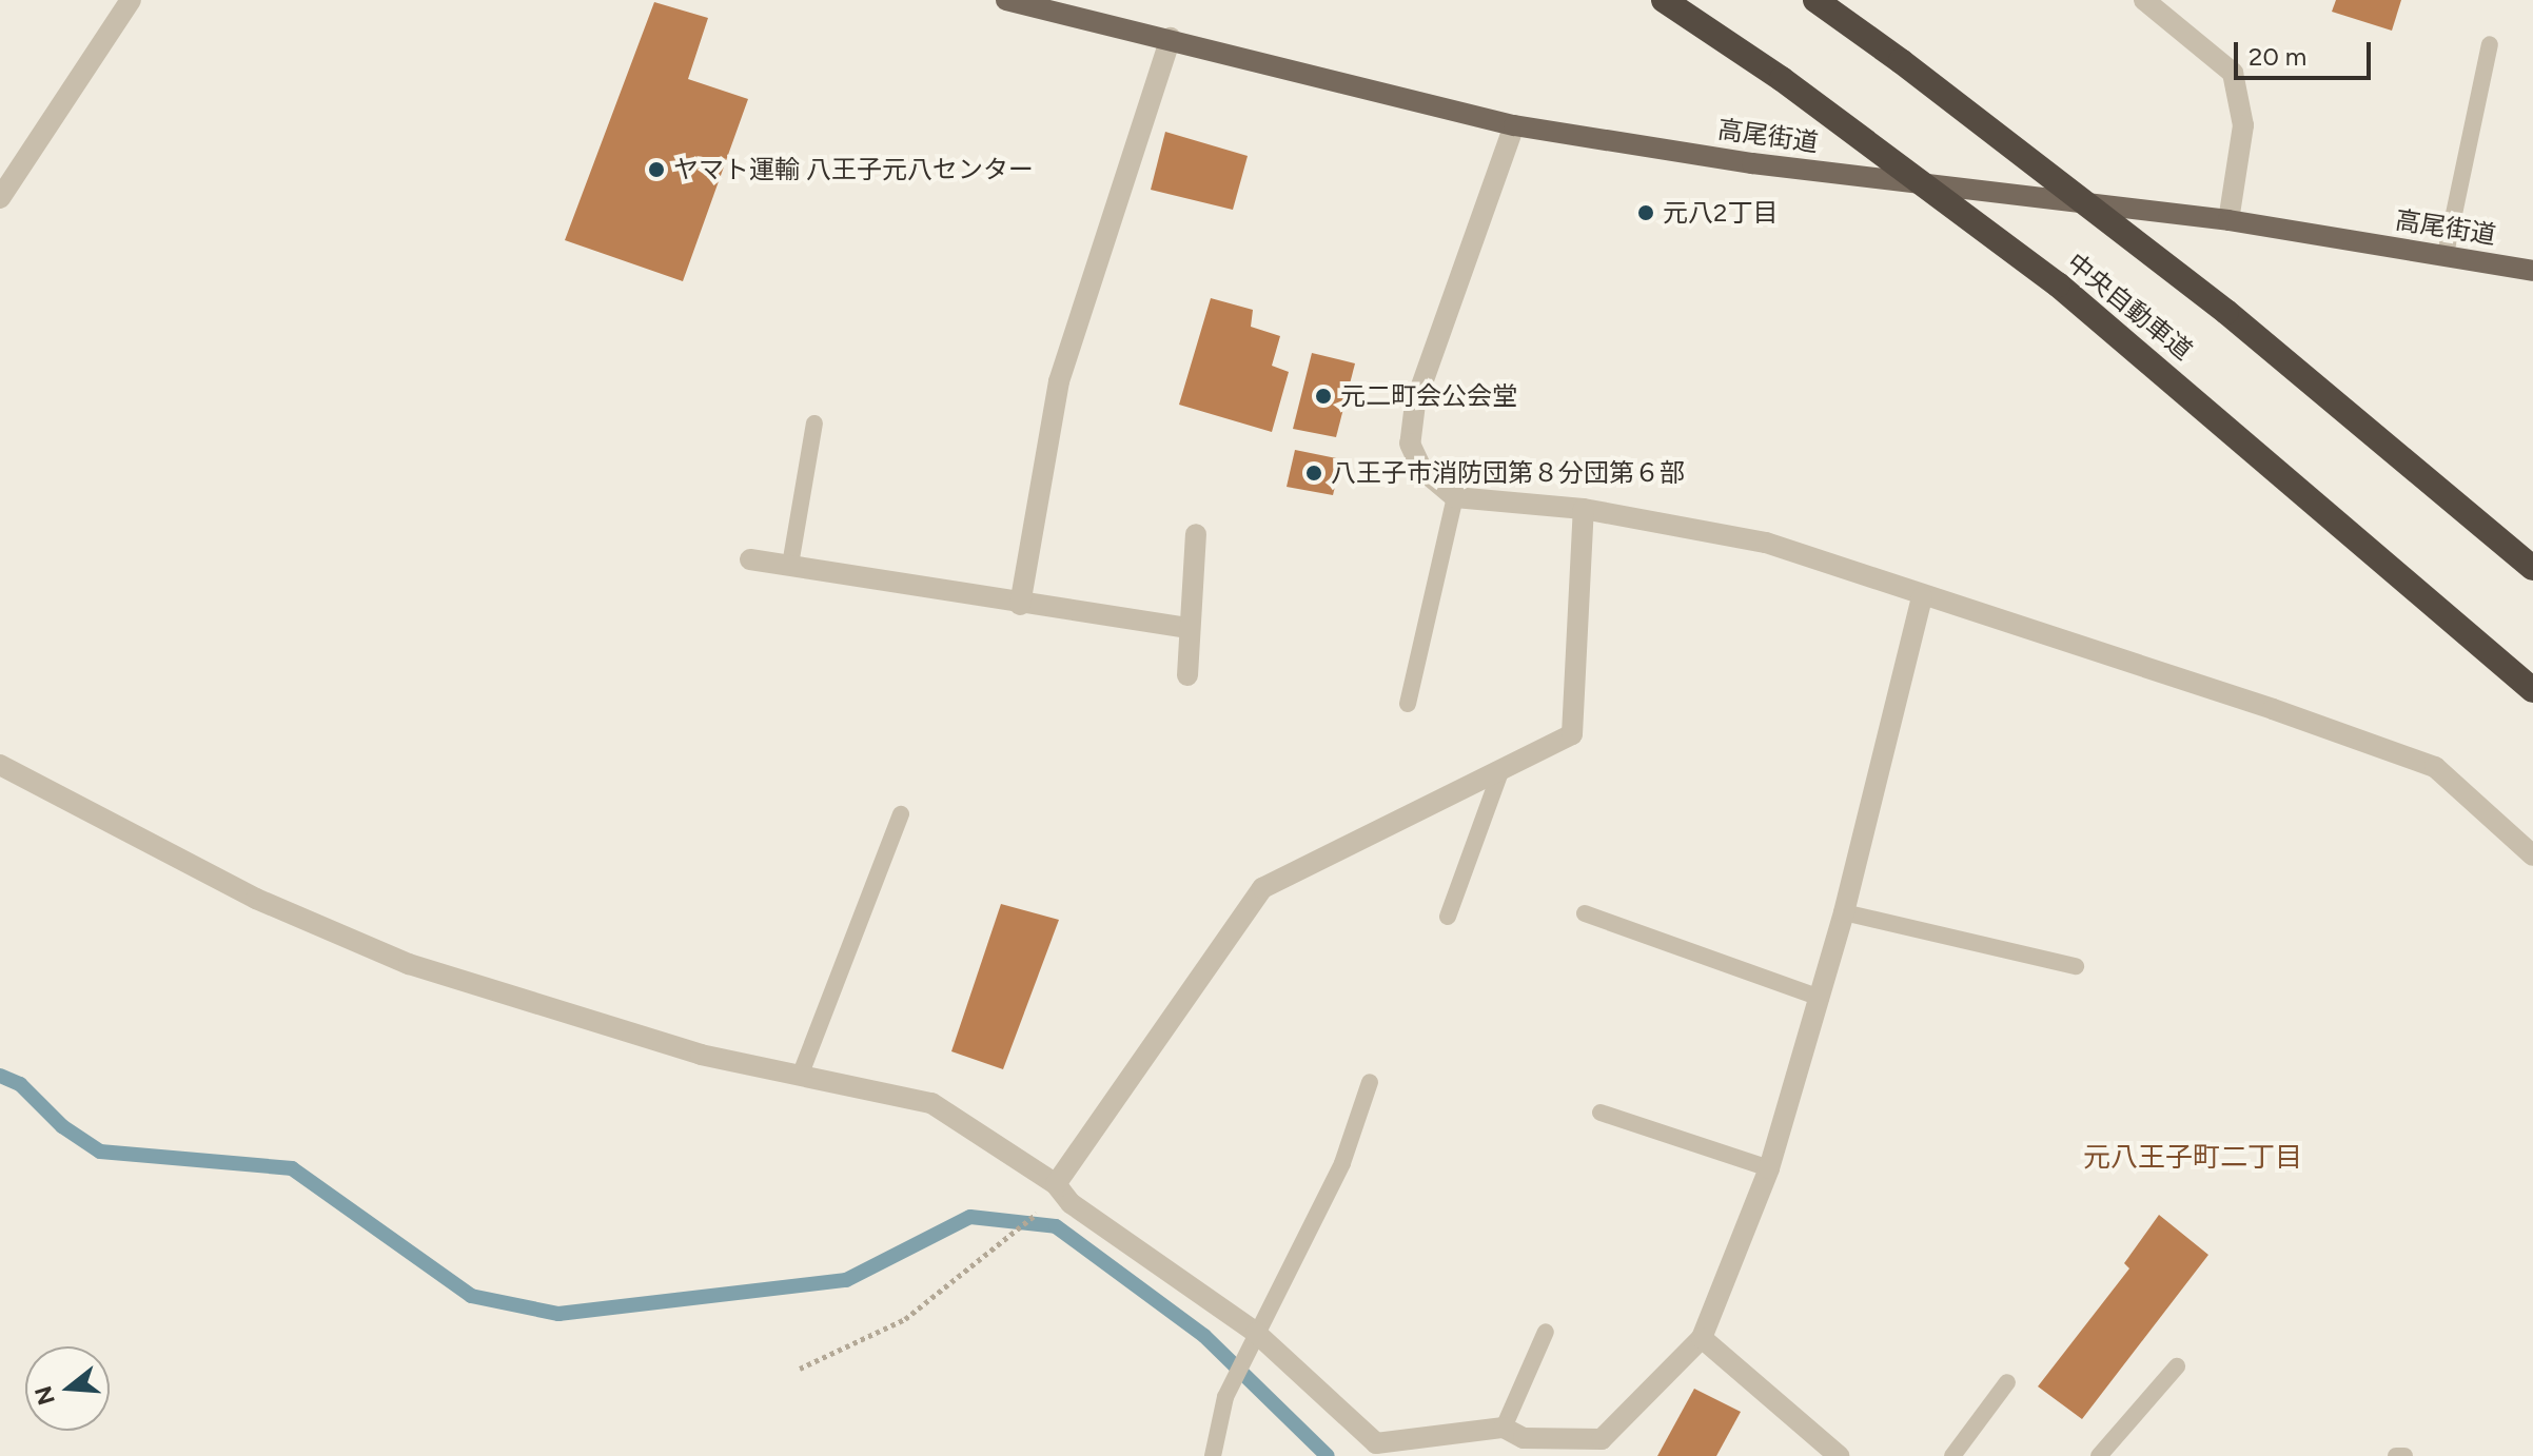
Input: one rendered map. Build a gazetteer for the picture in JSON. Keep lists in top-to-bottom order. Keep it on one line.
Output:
{"streets":{"highway":["中央自動車道"],"main road":["高尾街道"]},"districts":["元八王子町二丁目"],"places":["ヤマト運輸 八王子元八センター","元八2丁目","元二町会公会堂","八王子市消防団第８分団第６部"],"scale_bar":"20 m","north":"left"}
